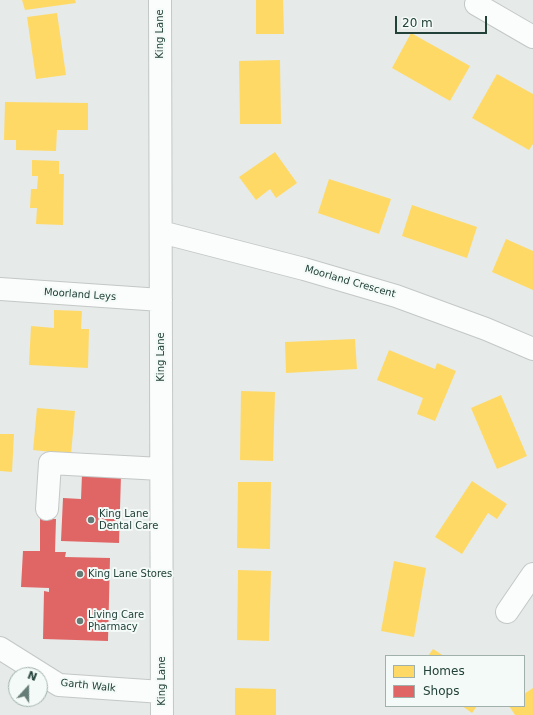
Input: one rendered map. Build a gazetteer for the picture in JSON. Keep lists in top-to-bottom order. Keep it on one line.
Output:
{"streets":{"street":["King Lane","Moorland Crescent","Moorland Leys","Garth Walk"]},"crossings":[["King Lane","Moorland Crescent"],["King Lane","Moorland Leys"],["King Lane","Garth Walk"]],"places":["King Lane Dental Care","King Lane Stores","Living Care Pharmacy"],"legend":["Homes","Shops"],"scale_bar":"20 m","north":"top"}
